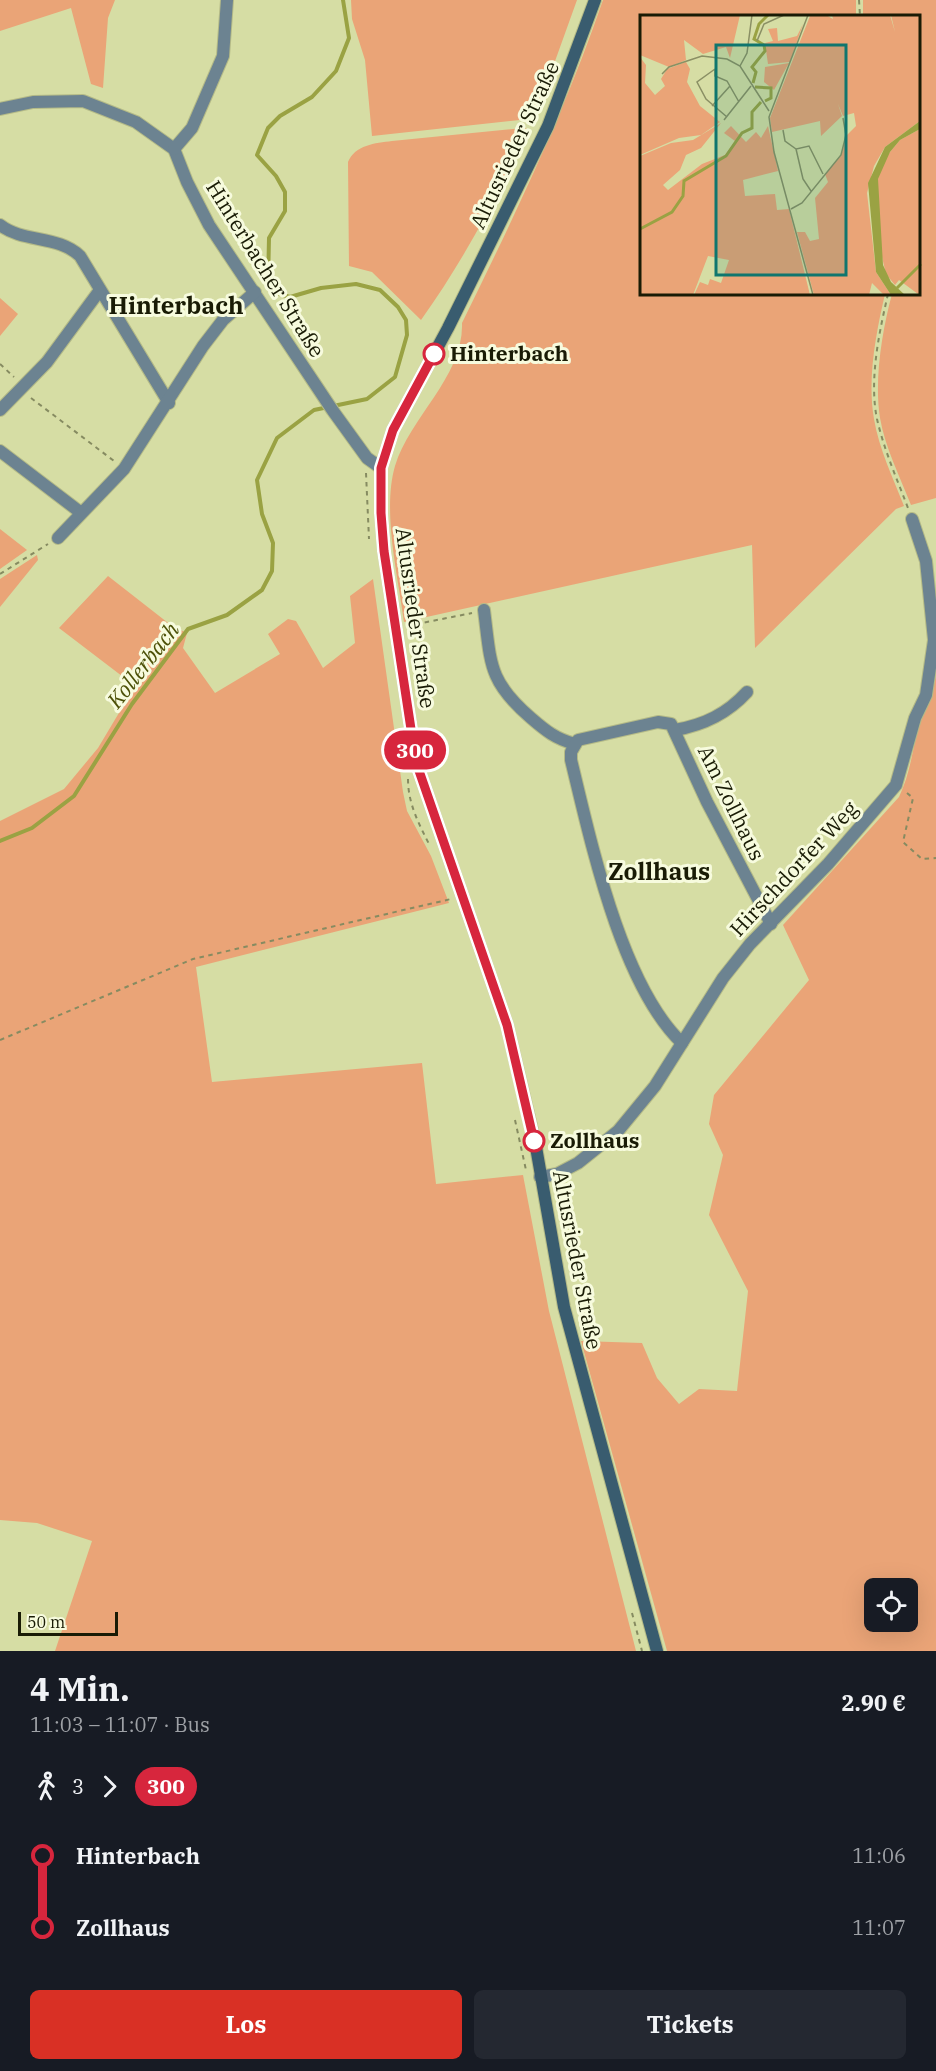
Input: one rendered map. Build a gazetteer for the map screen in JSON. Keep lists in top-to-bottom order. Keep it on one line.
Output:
{"streets":{"main road":["Altusrieder Straße"],"street":["Hinterbacher Straße","Am Zollhaus","Hirschdorfer Weg"]},"crossings":[["Altusrieder Straße","Hinterbacher Straße"],["Altusrieder Straße","Hirschdorfer Weg"],["Am Zollhaus","Hirschdorfer Weg"]],"districts":["Hinterbach","Zollhaus"],"water":["Kollerbach"],"places":["Hinterbach","Zollhaus"],"lines":["bus line 300"],"scale_bar":"50 m","page":{"on_map":"300","scale":"50 m","heading":["4 Min.","11:03 – 11:07 · Bus","2.90 €"],"legs":["3","300"],"list":[{"name":"Hinterbach","value":"11:06"},{"name":"Zollhaus","value":"11:07"}],"buttons":["Los","Tickets"]}}
